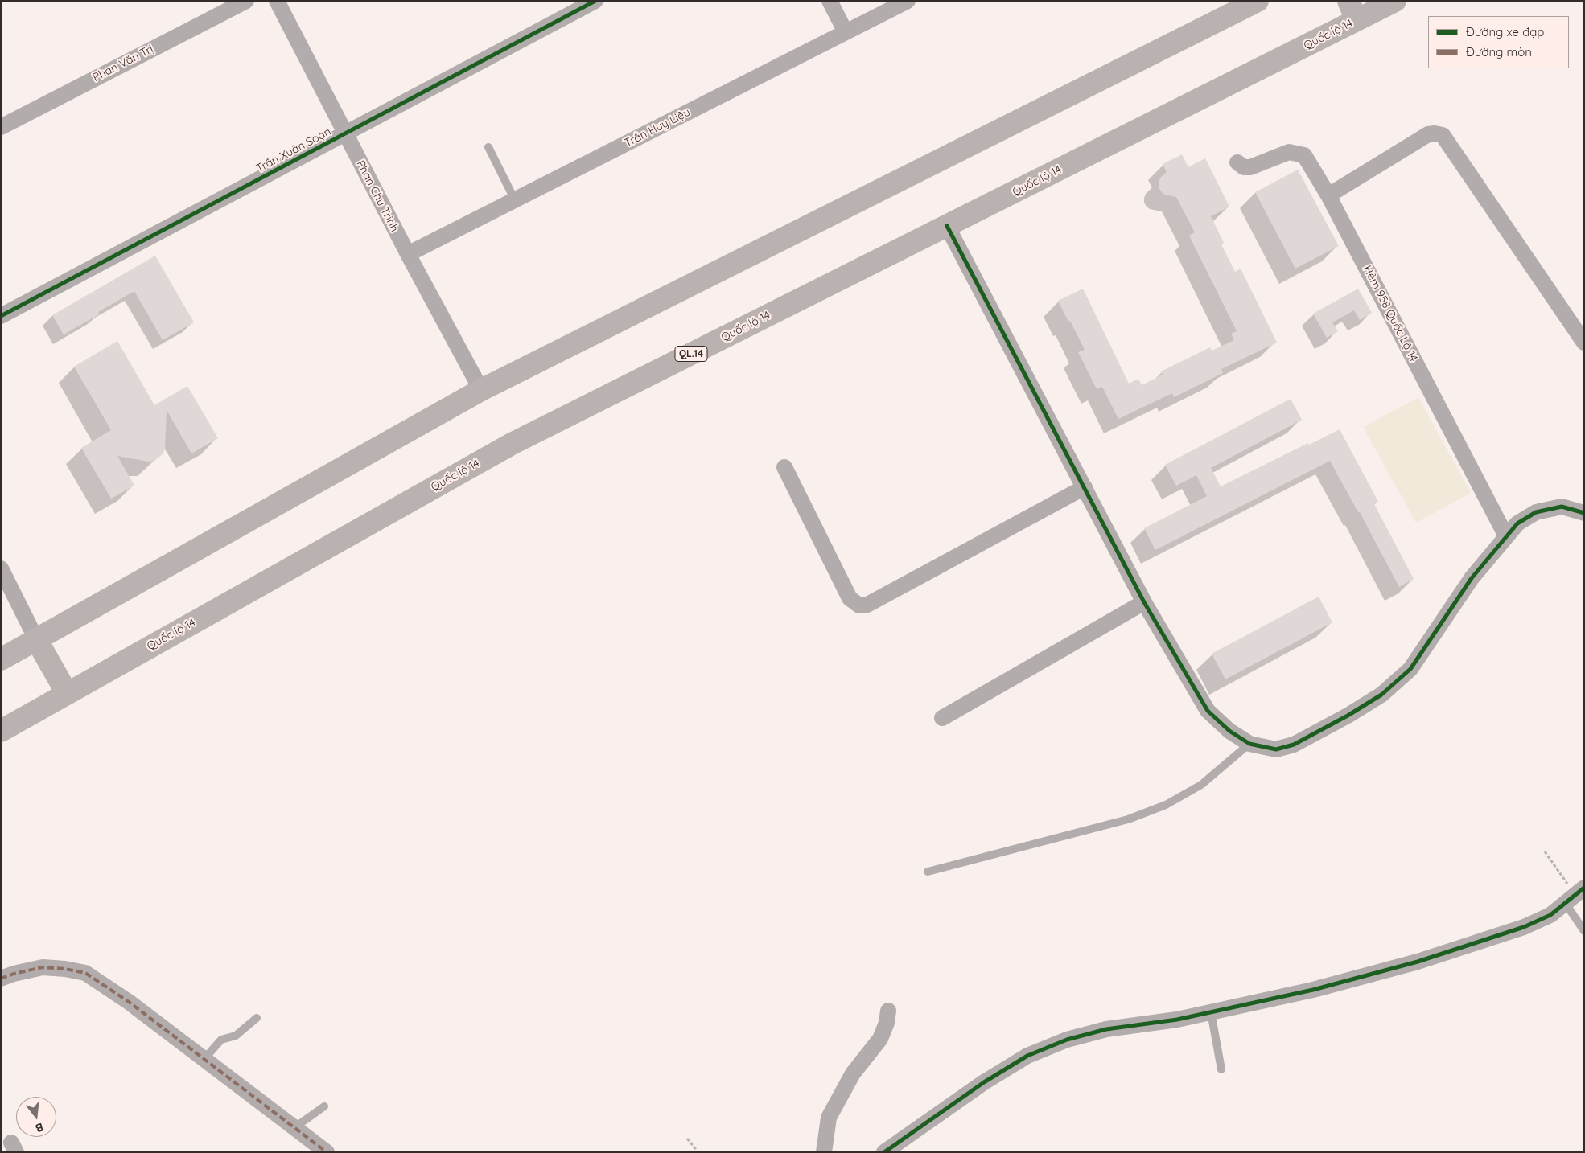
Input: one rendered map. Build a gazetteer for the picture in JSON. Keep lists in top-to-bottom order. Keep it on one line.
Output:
{"streets":{"highway":["Quốc lộ 14","QL.14"],"street":["Phan Văn Trị","Trần Huy Liệu","Trần Xuân Soạn","Phan Chu Trinh","Hẻm 958 Quốc Lộ 14"]},"crossings":[["Trần Huy Liệu","Phan Chu Trinh"],["Trần Xuân Soạn","Phan Chu Trinh"]],"legend":["Đường xe đạp","Đường mòn"],"north":"bottom"}
